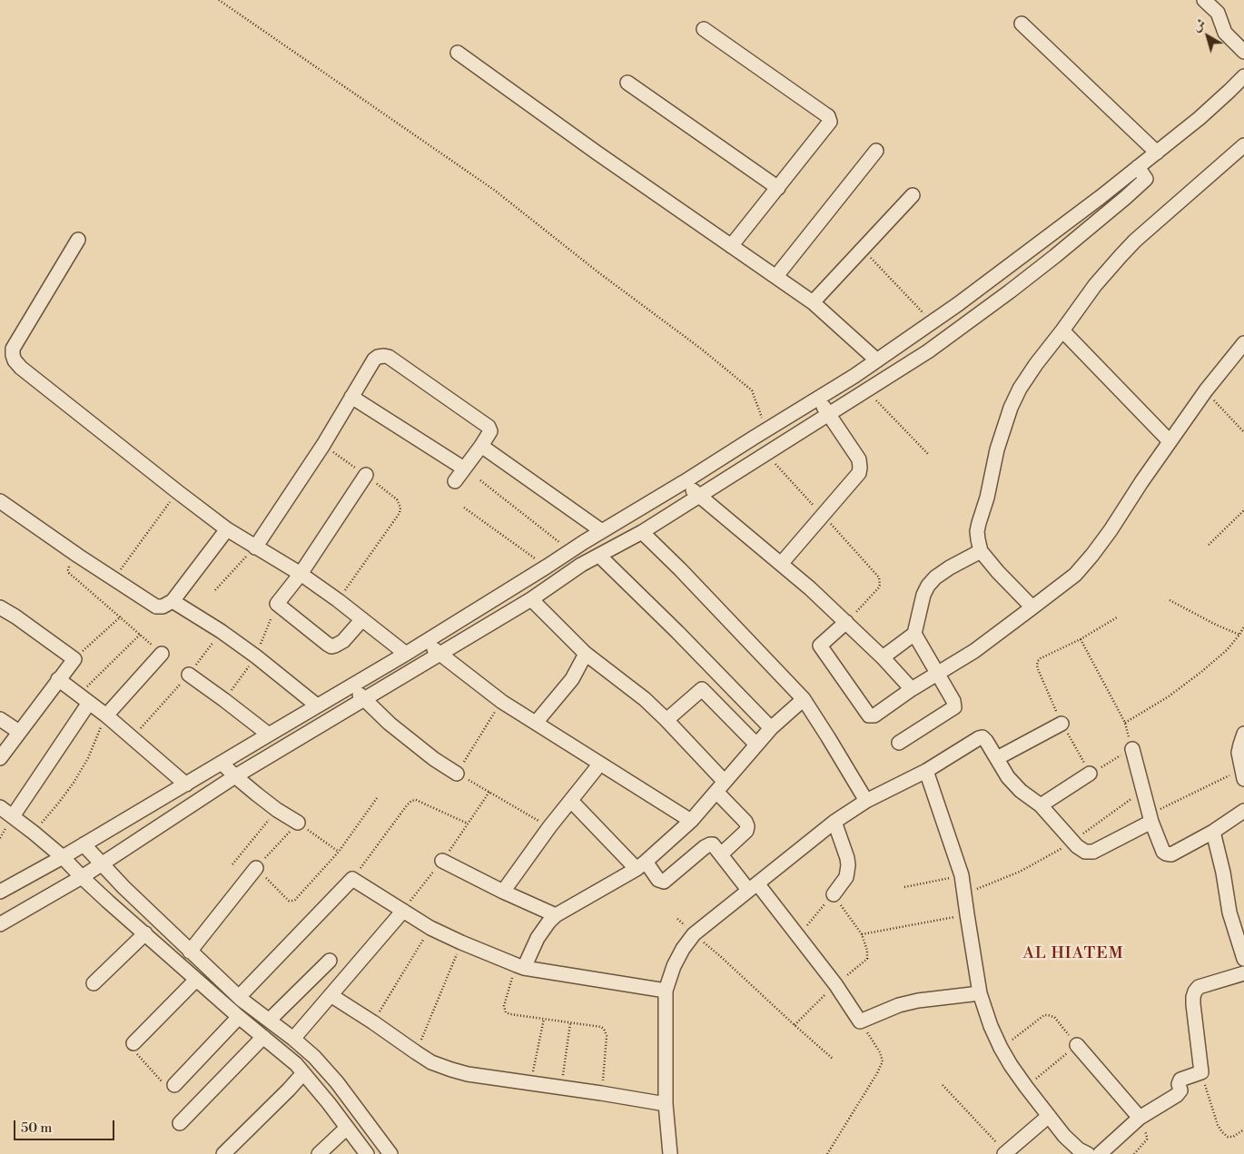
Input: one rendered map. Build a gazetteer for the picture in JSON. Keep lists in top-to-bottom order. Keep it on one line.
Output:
{"districts":["AL HIATEM"],"scale_bar":"50 m","north":"top left"}
